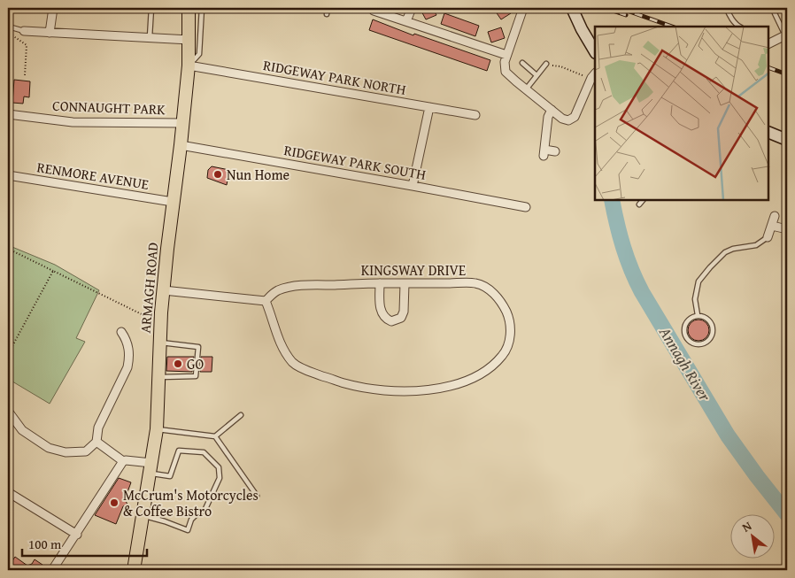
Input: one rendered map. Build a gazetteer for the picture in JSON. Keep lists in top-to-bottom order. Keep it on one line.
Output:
{"streets":{"main road":["ARMAGH ROAD"],"street":["RIDGEWAY PARK NORTH","CONNAUGHT PARK","RIDGEWAY PARK SOUTH","RENMORE AVENUE","KINGSWAY DRIVE"]},"crossings":[["RIDGEWAY PARK NORTH","ARMAGH ROAD"],["CONNAUGHT PARK","ARMAGH ROAD"],["RIDGEWAY PARK SOUTH","ARMAGH ROAD"],["RENMORE AVENUE","ARMAGH ROAD"]],"water":["Annagh River"],"places":["Nun Home","GO","McCrum's Motorcycles & Coffee Bistro"],"scale_bar":"100 m","north":"top left"}
